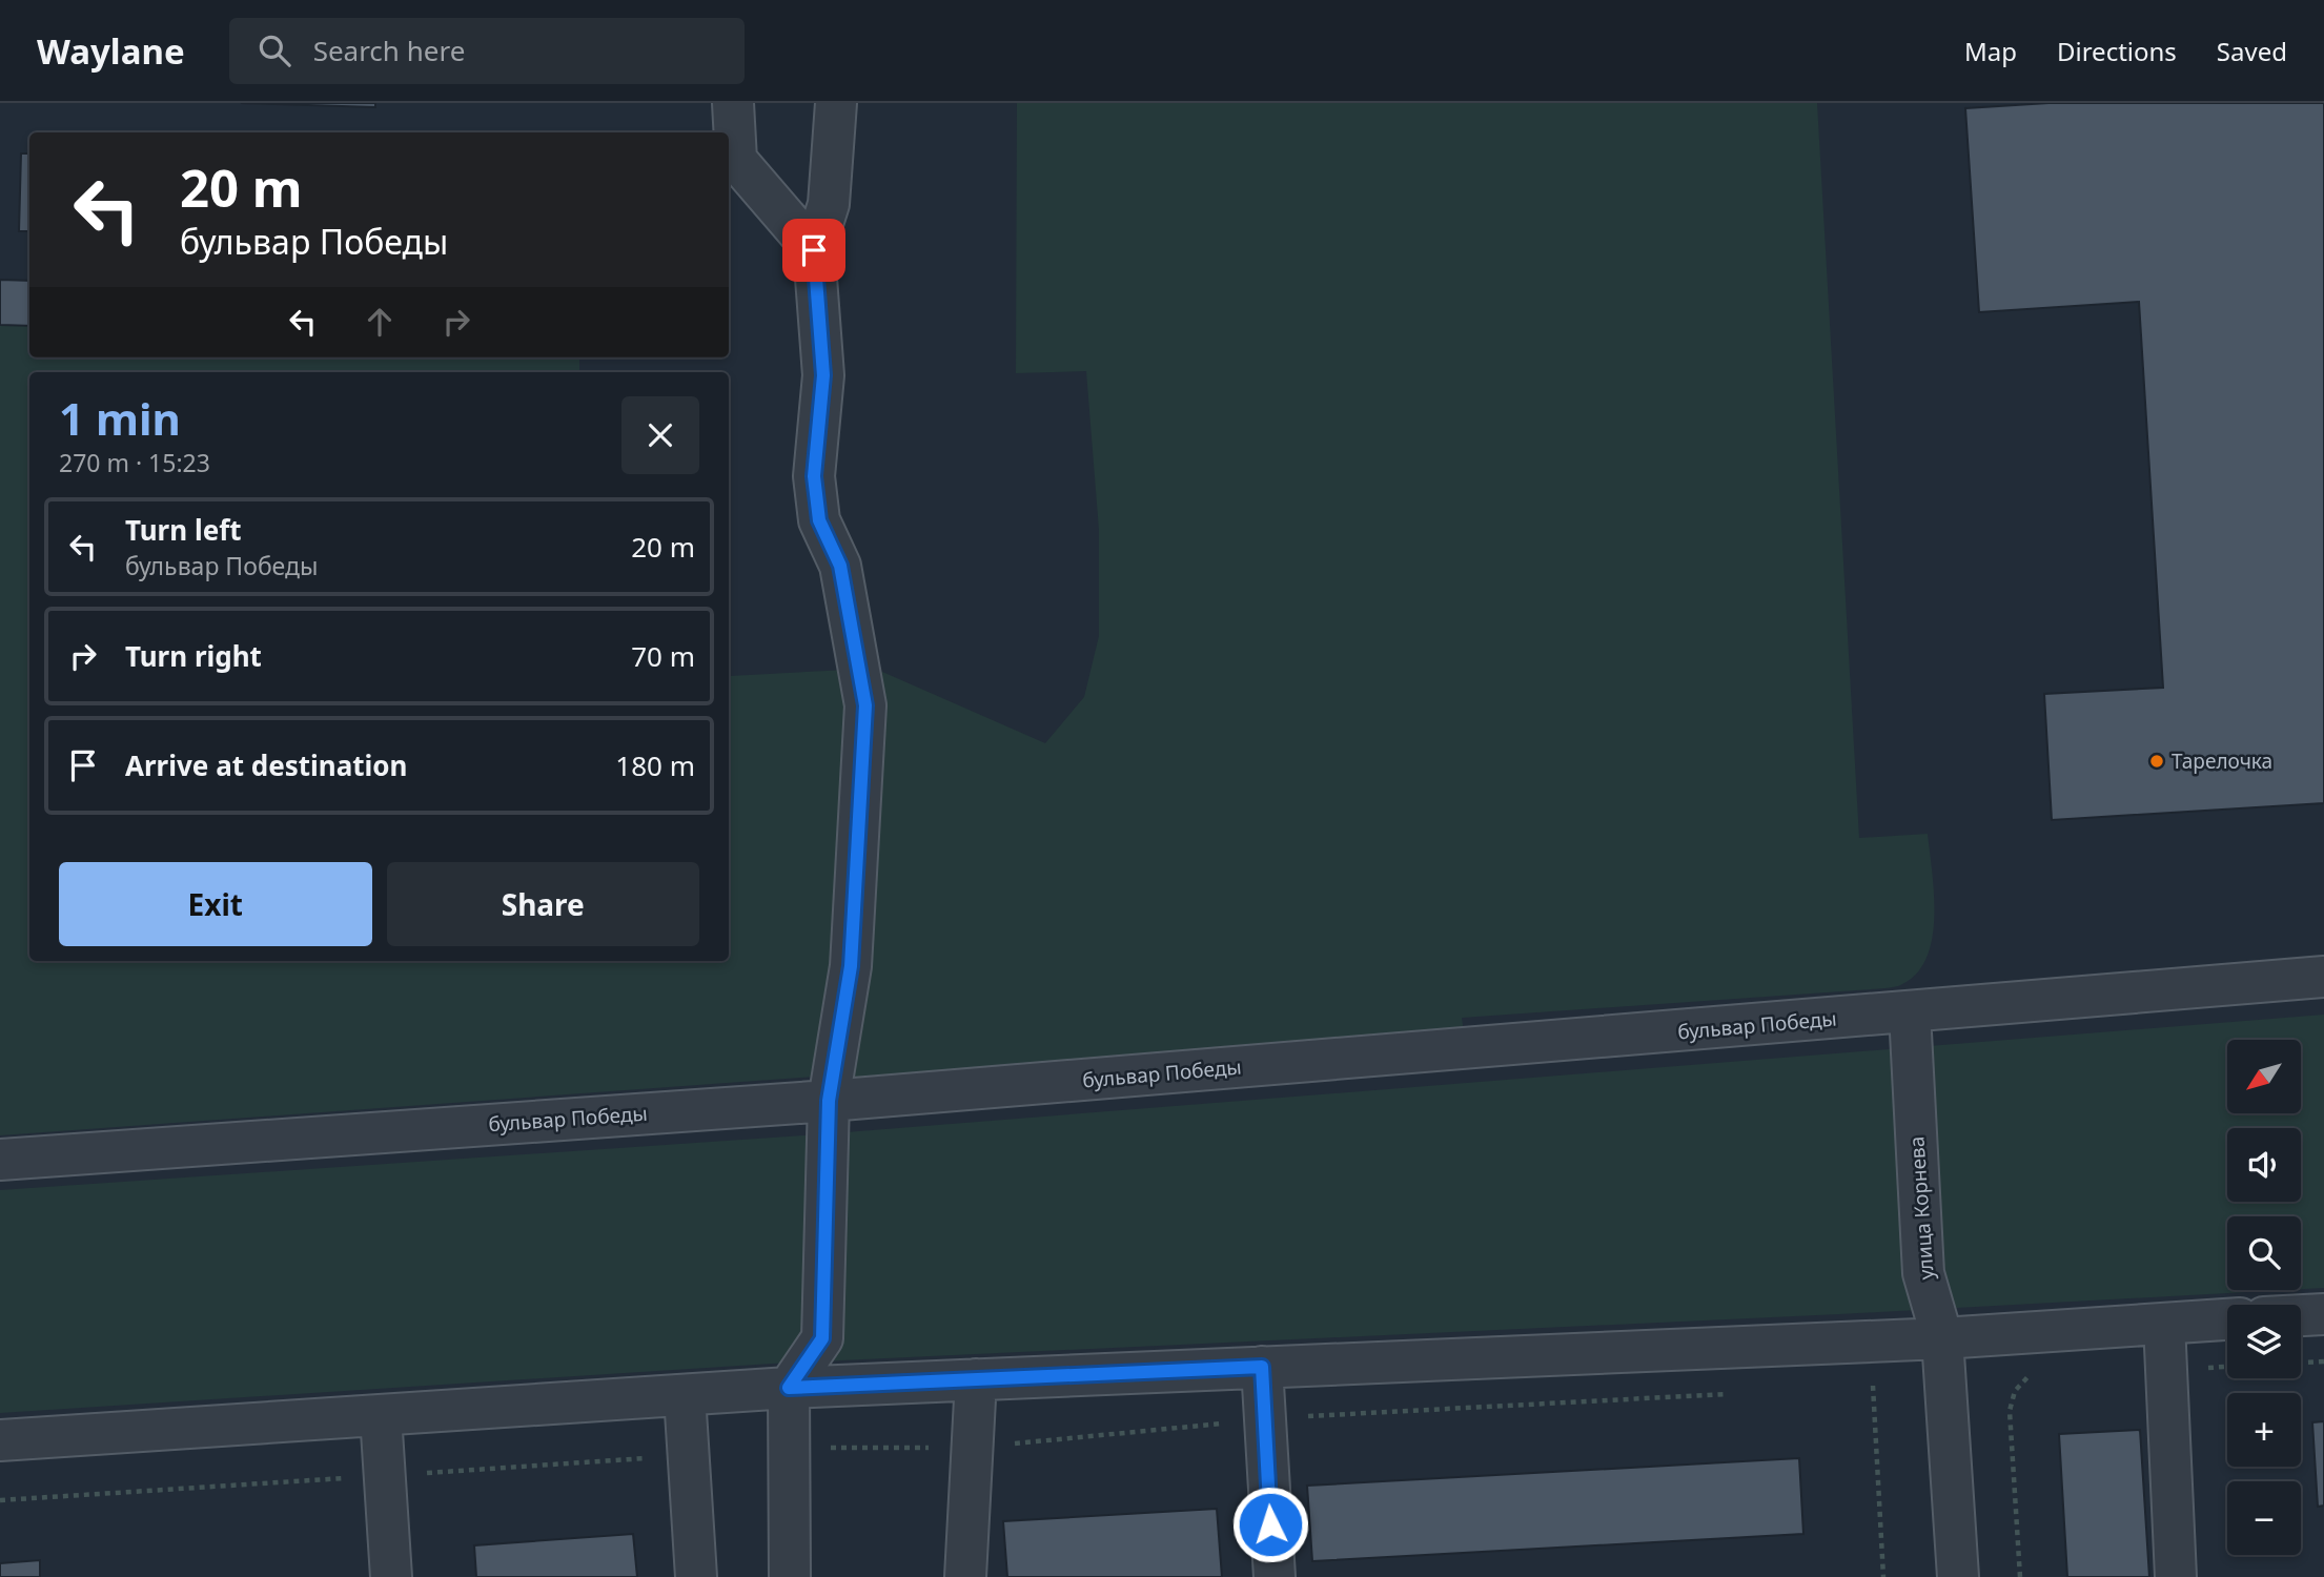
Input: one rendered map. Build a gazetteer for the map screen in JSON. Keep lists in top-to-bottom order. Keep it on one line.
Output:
{"streets":{"street":["бульвар Победы","улица Корнева"]},"crossings":[["бульвар Победы","улица Корнева"]],"places":["Тарелочка"],"north":"bottom left","page":{"header":"Waylane","search":"Search here","nav":["Map","Directions","Saved"],"turn":["20 m","бульвар Победы"],"heading":["1 min","270 m · 15:23"],"list":[{"name":"Turn left","note":"бульвар Победы","value":"20 m"},{"name":"Turn right","value":"70 m"},{"name":"Arrive at destination","value":"180 m"}],"buttons":["Exit","Share"],"map_buttons":["+","−"]}}
